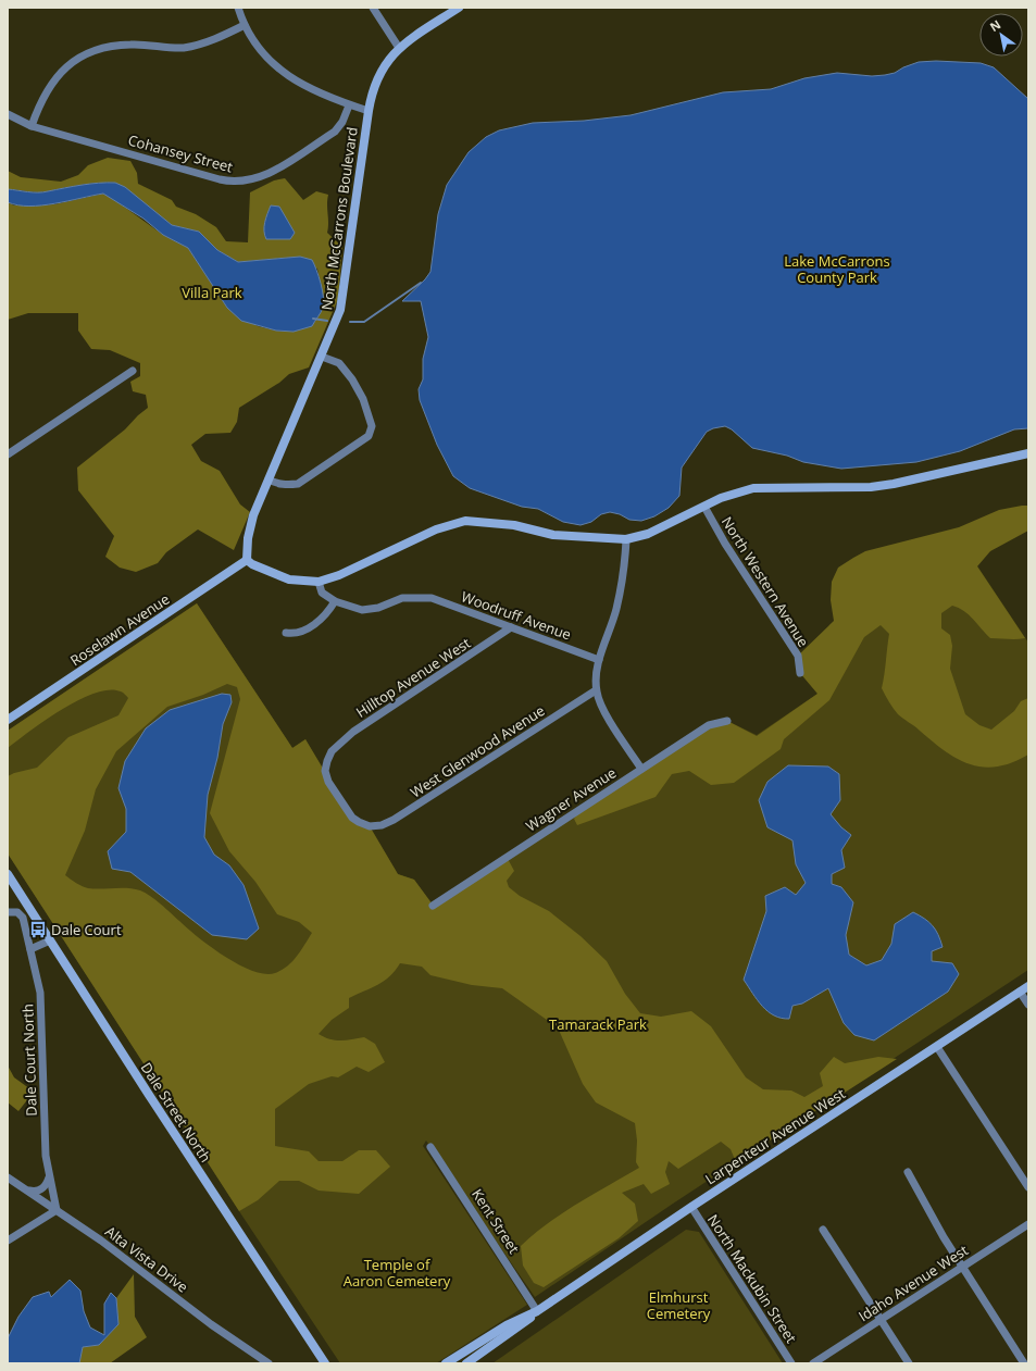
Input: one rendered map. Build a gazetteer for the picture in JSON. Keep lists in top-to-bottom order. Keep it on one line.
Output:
{"streets":{"street":["Cohansey Street","North McCarrons Boulevard","North Western Avenue","Woodruff Avenue","Roselawn Avenue","Hilltop Avenue West","West Glenwood Avenue","Wagner Avenue","Dale Court North","Dale Street North","Larpenteur Avenue West","Kent Street","Alta Vista Drive","North Mackubin Street","Idaho Avenue West"]},"crossings":[["North McCarrons Boulevard","Roselawn Avenue"],["Woodruff Avenue","Hilltop Avenue West"],["Hilltop Avenue West","West Glenwood Avenue"],["Dale Court North","Alta Vista Drive"],["Larpenteur Avenue West","Kent Street"],["Larpenteur Avenue West","North Mackubin Street"]],"parks":["Lake McCarrons County Park","Villa Park","Tamarack Park","Temple of Aaron Cemetery","Elmhurst Cemetery"],"places":{"bus stop":["Dale Court"]},"north":"top left"}
